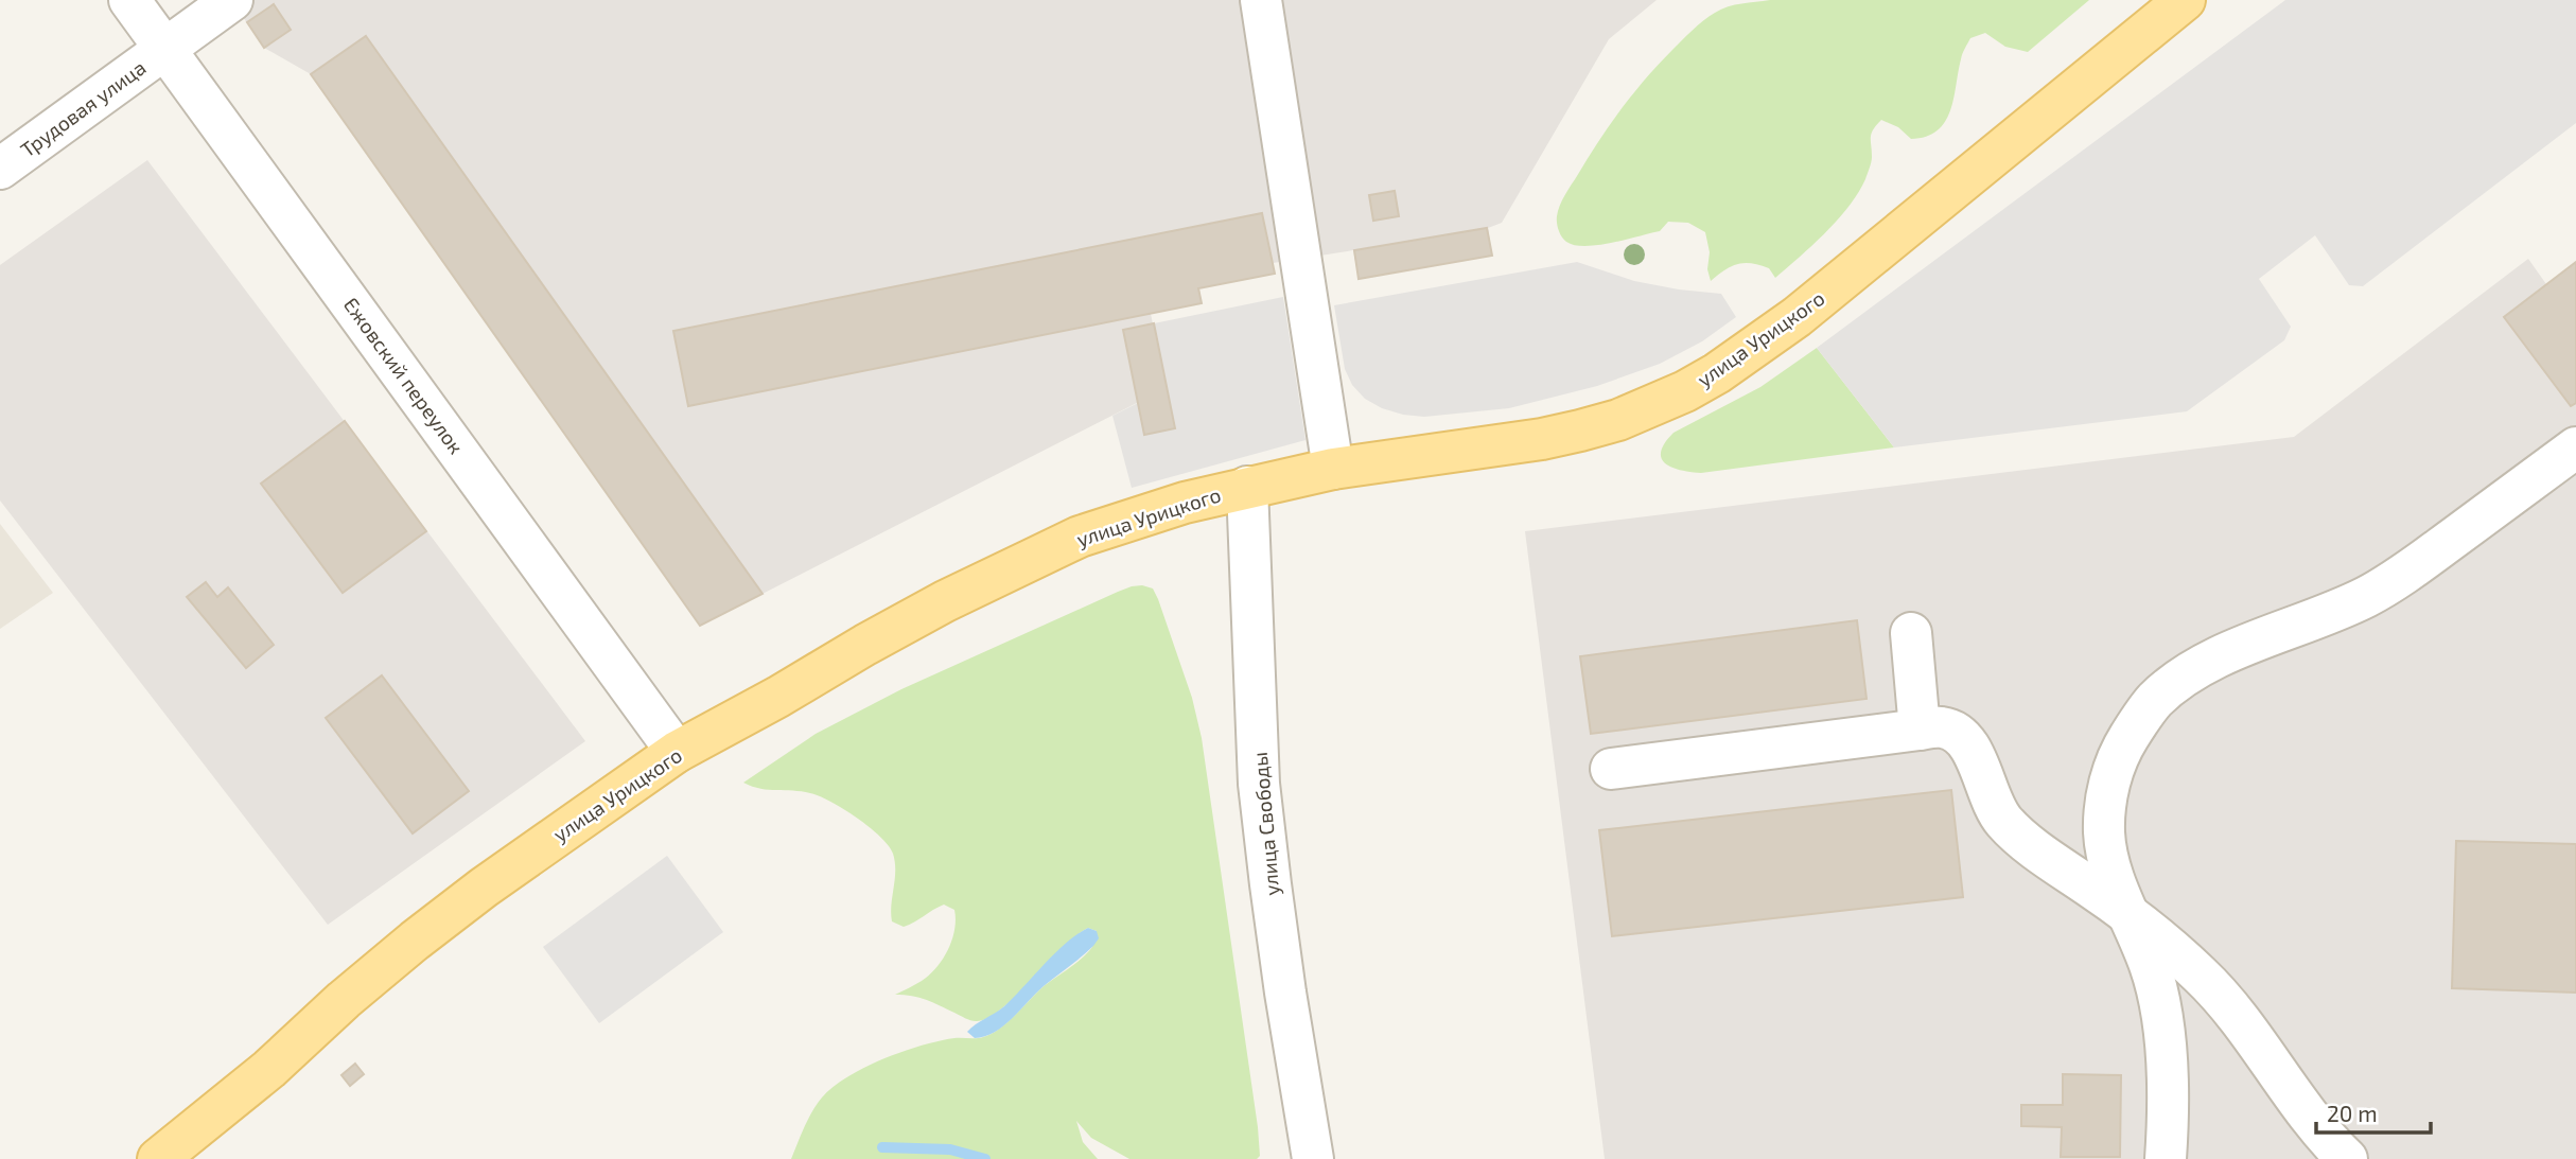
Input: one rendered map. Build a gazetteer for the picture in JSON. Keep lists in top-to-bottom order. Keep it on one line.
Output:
{"streets":{"main road":["улица Урицкого"],"street":["Трудовая улица","Ежовский переулок","улица Свободы"]},"crossings":[["Трудовая улица","Ежовский переулок"],["улица Урицкого","Ежовский переулок"],["улица Урицкого","улица Свободы"]],"scale_bar":"20 m"}
